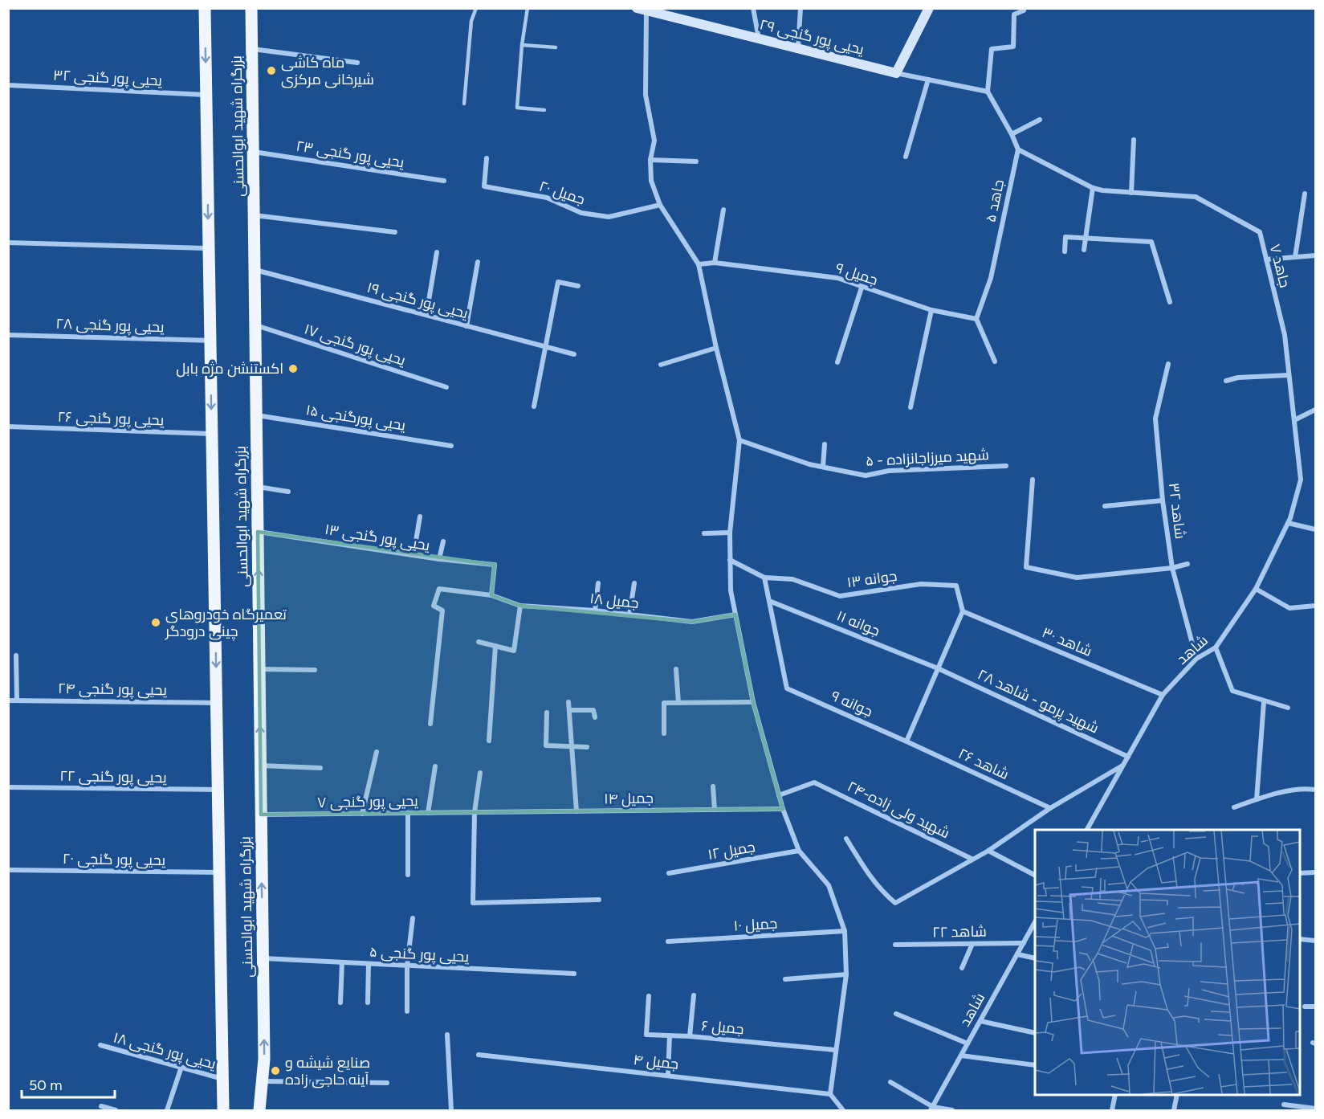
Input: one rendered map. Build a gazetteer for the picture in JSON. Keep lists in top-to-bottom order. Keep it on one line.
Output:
{"streets":{"main road":["یحیی پور گنجی ۲۹","بزرگراه شهید ابوالحسنی"],"street":["یحیی پور گنجی ۳۲","یحیی پور گنجی ۲۳","جمیل ۲۰","جاهد ۵","جاهد ۷","جمیل ۹","یحیی پور گنجی ۱۹","یحیی پور گنجی ۲۸","یحیی پور گنجی ۱۷","یحیی پورگنجی ۱۵","یحیی پور گنجی ۲۶","شهید میرزاجانزاده - ۵","شاهد ۳۲","یحیی پور گنجی ۱۳","جوانه ۱۳","جمیل ۱۸","جوانه ۱۱","شاهد ۳۰","شاهد","یحیی پور گنجی ۲۴","شهید پرمو - شاهد ۲۸","جوانه ۹","شاهد ۲۶","یحیی پور گنجی ۲۲","جمیل ۱۴","یحیی پور گنجی ۷","شهید ولی زاده-۲۴","جمیل ۱۲","یحیی پور گنجی ۲۰","جمیل ۱۰","شاهد ۲۲","یحیی پور گنجی ۵","جمیل ۶","یحیی پور گنجی ۱۸","جمیل ۴"]},"crossings":[["یحیی پور گنجی ۳۲","بزرگراه شهید ابوالحسنی"],["بزرگراه شهید ابوالحسنی","یحیی پور گنجی ۲۳"],["بزرگراه شهید ابوالحسنی","یحیی پور گنجی ۱۹"],["بزرگراه شهید ابوالحسنی","یحیی پور گنجی ۲۸"],["بزرگراه شهید ابوالحسنی","یحیی پور گنجی ۱۷"],["بزرگراه شهید ابوالحسنی","یحیی پورگنجی ۱۵"],["بزرگراه شهید ابوالحسنی","یحیی پور گنجی ۲۶"],["بزرگراه شهید ابوالحسنی","یحیی پور گنجی ۱۳"],["بزرگراه شهید ابوالحسنی","یحیی پور گنجی ۲۴"],["بزرگراه شهید ابوالحسنی","یحیی پور گنجی ۲۲"],["بزرگراه شهید ابوالحسنی","یحیی پور گنجی ۷"],["بزرگراه شهید ابوالحسنی","یحیی پور گنجی ۲۰"],["بزرگراه شهید ابوالحسنی","یحیی پور گنجی ۵"],["بزرگراه شهید ابوالحسنی","یحیی پور گنجی ۱۸"],["جاهد ۵","جاهد ۷"],["جاهد ۵","جمیل ۹"],["جاهد ۷","شاهد"],["شاهد ۳۲","شاهد"],["یحیی پور گنجی ۱۳","جمیل ۱۸"],["جوانه ۱۳","شاهد ۳۰"],["جوانه ۱۱","شهید پرمو - شاهد ۲۸"],["جوانه ۱۱","جوانه ۹"],["شاهد ۳۰","شاهد"],["شاهد","شهید پرمو - شاهد ۲۸"],["شاهد","شاهد ۲۲"],["جوانه ۹","شاهد ۲۶"],["جمیل ۱۴","یحیی پور گنجی ۷"]],"places":["ماه کاشی شیرخانی مرکزی","اکستنشن مژه بابل","تعمیرگاه خودروهای چینی درودگر","صنایع شیشه و آینه حاجی زاده"],"scale_bar":"50 m"}
